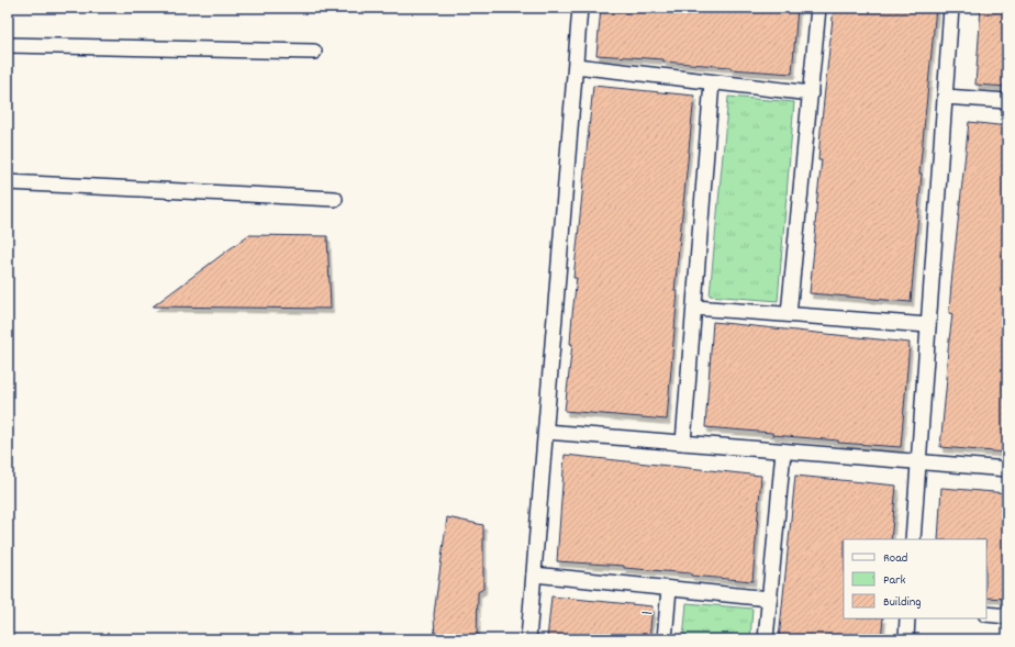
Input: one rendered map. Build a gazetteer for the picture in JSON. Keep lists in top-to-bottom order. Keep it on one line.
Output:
{"streets":{"street":["1"]},"legend":["Road","Park","Building"]}
